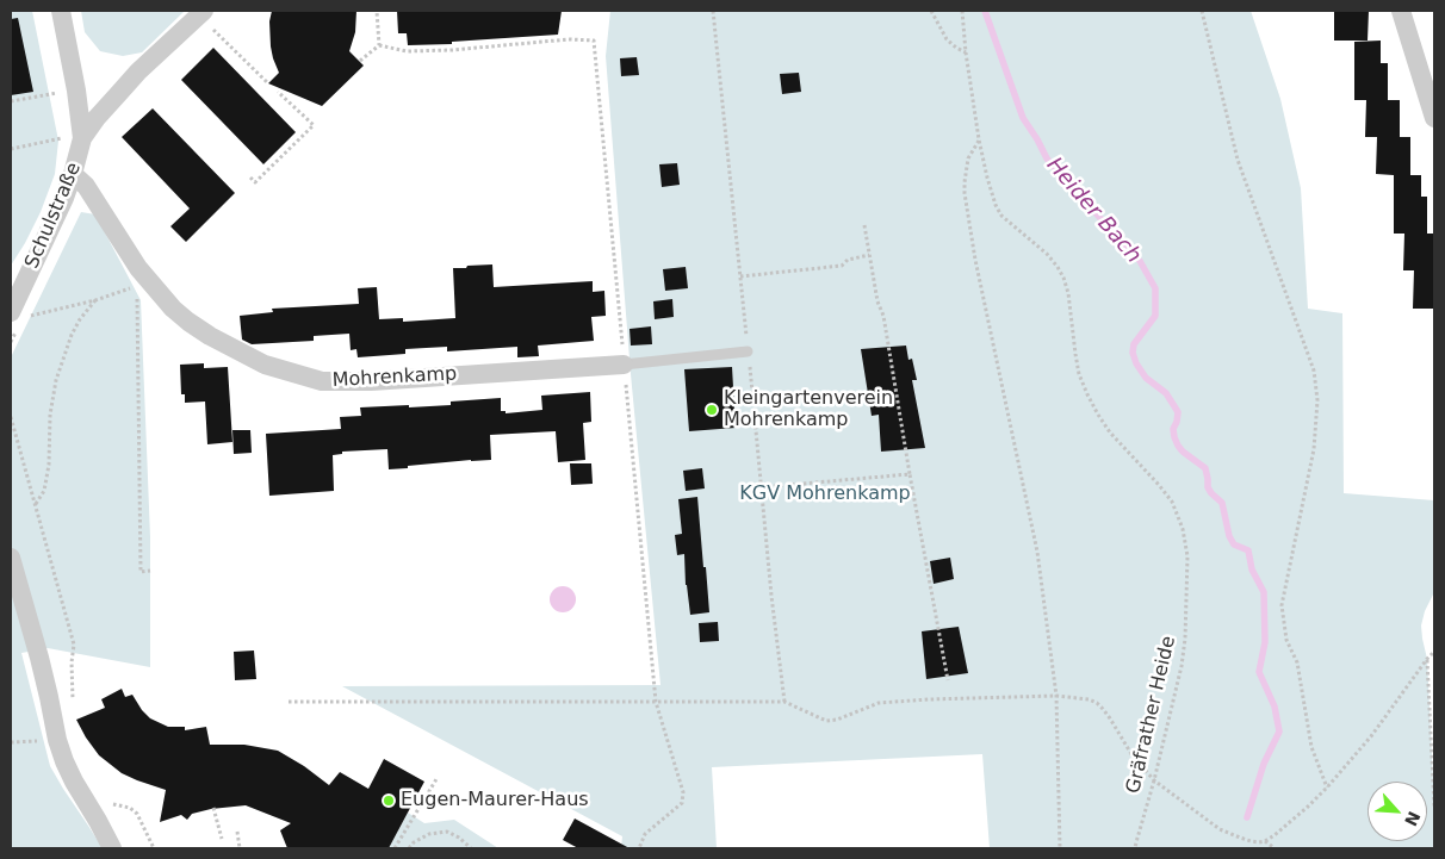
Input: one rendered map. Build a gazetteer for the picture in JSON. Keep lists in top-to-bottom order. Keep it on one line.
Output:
{"streets":{"street":["Schulstraße","Mohrenkamp"],"path":["Gräfrather Heide"]},"crossings":[["Schulstraße","Mohrenkamp"]],"water":["Heider Bach"],"parks":["KGV Mohrenkamp"],"places":["Kleingartenverein Mohrenkamp","Eugen-Maurer-Haus"],"north":"bottom right"}
